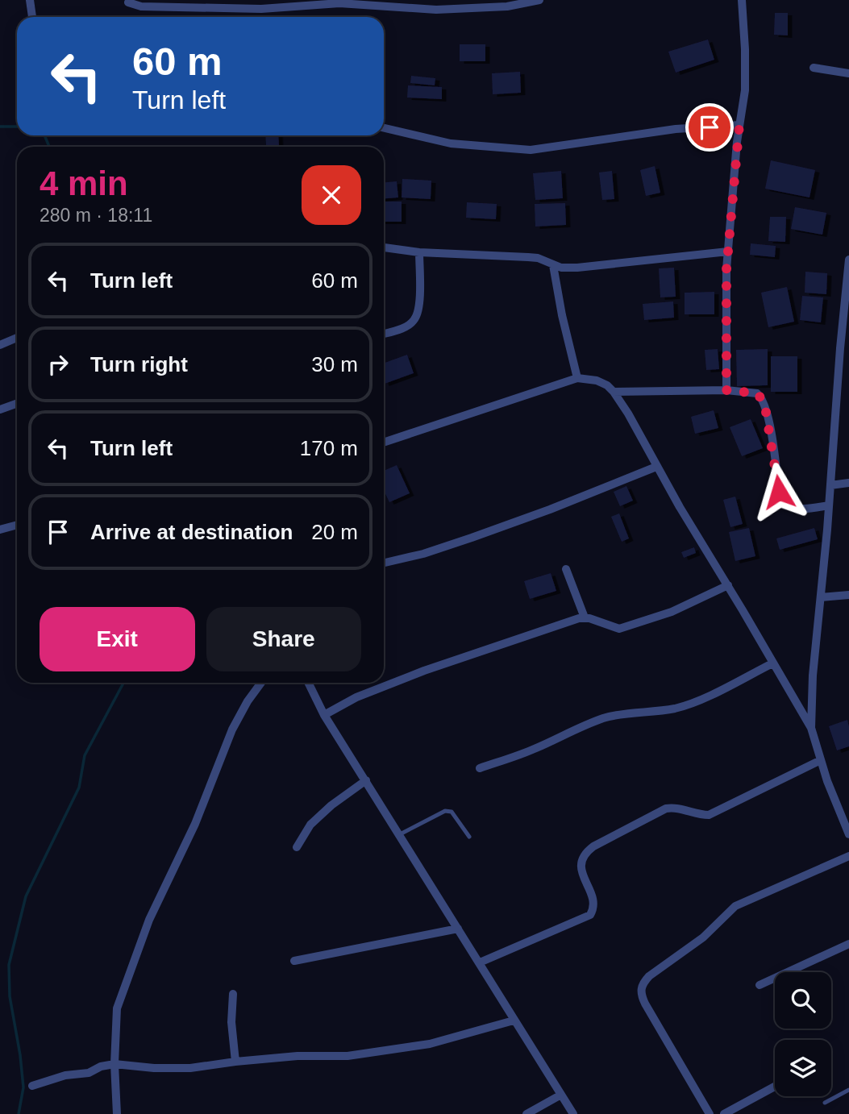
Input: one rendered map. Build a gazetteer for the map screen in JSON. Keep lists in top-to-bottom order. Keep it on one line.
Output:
{"page":{"turn":["60 m","Turn left"],"heading":["4 min","280 m · 18:11"],"list":[{"name":"Turn left","value":"60 m"},{"name":"Turn right","value":"30 m"},{"name":"Turn left","value":"170 m"},{"name":"Arrive at destination","value":"20 m"}],"buttons":["Exit","Share"]}}
